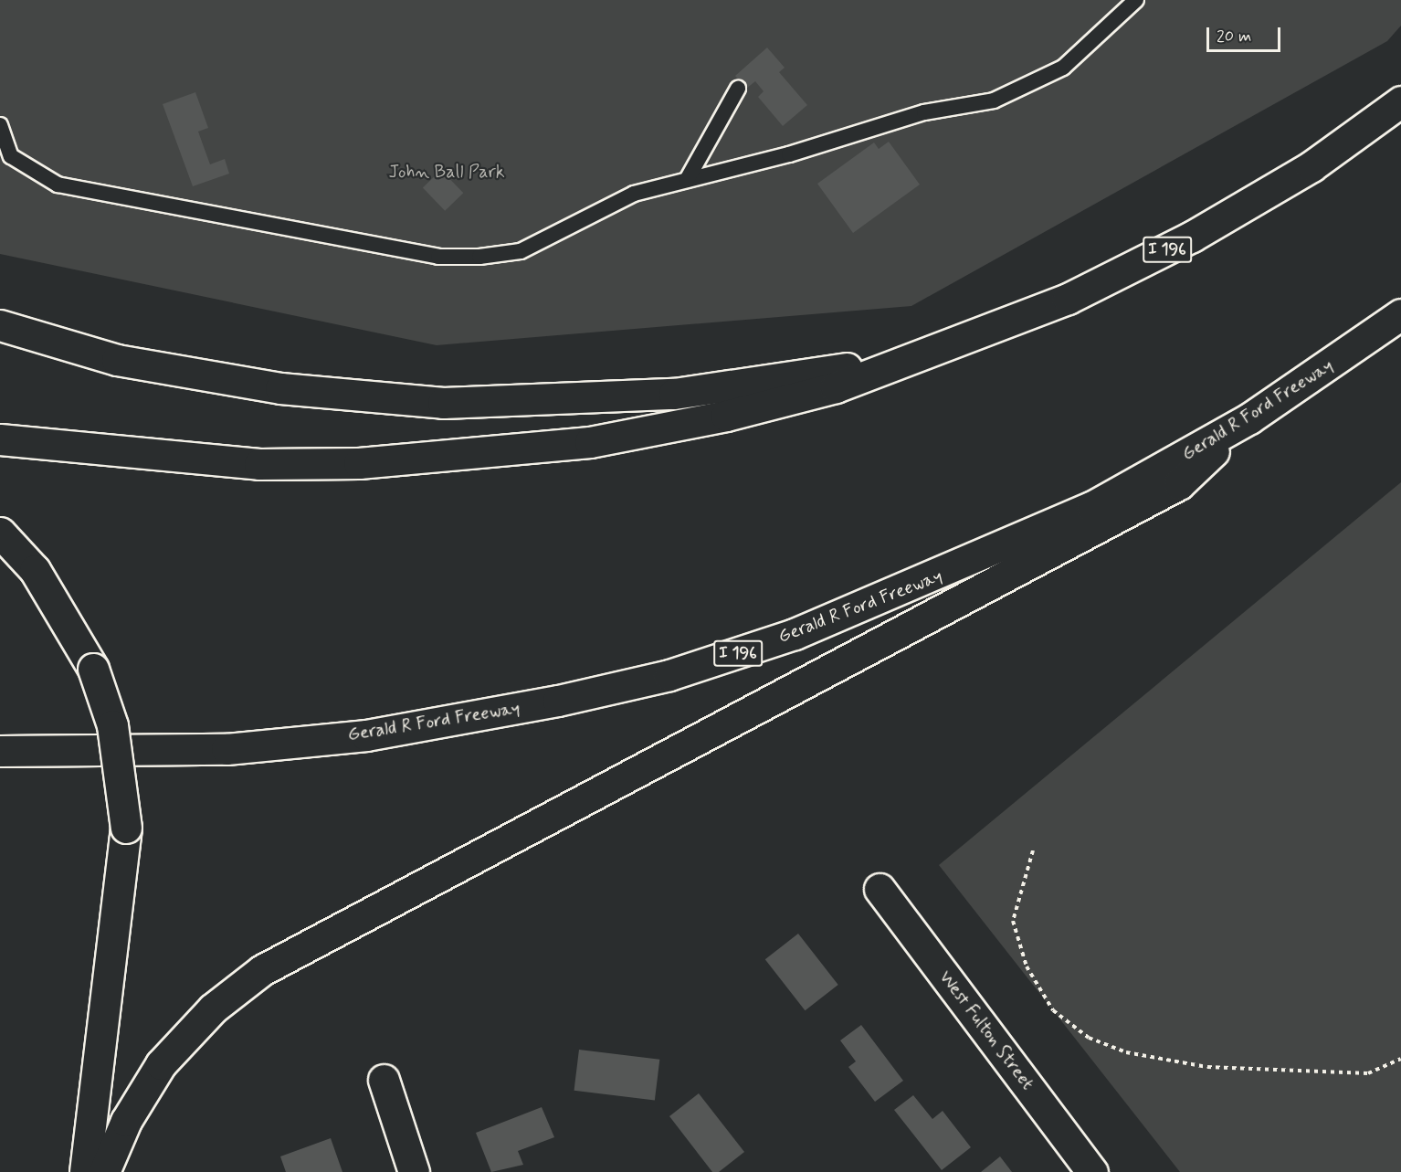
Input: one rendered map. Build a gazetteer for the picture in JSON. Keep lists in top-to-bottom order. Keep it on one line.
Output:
{"streets":{"main road":["I 196","Gerald R Ford Freeway","West Fulton Street"]},"parks":["John Ball Park"],"scale_bar":"20 m"}
